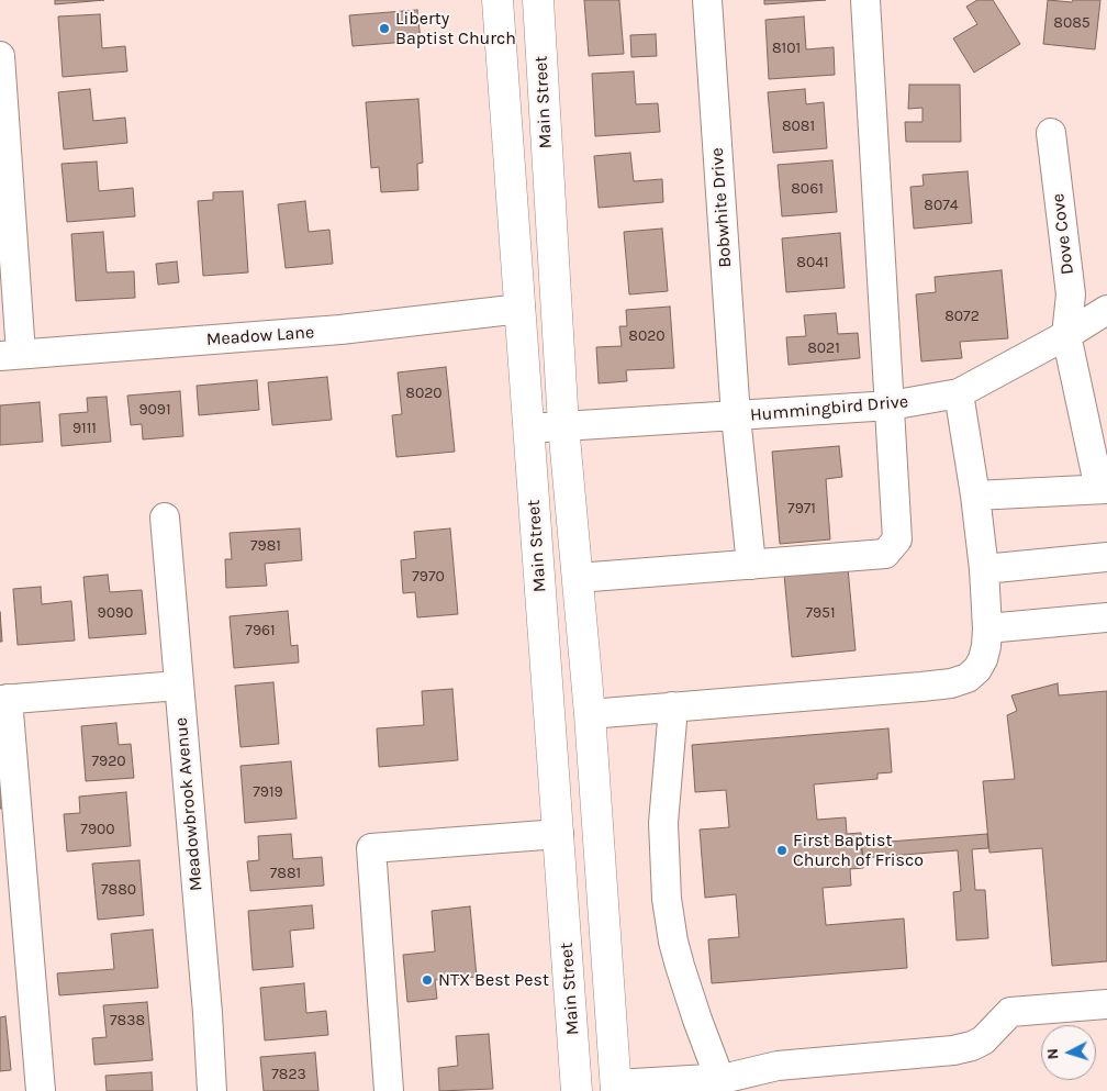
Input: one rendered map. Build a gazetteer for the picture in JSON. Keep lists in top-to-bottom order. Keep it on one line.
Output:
{"streets":{"main road":["Main Street"],"street":["Bobwhite Drive","Dove Cove","Meadow Lane","Hummingbird Drive","Meadowbrook Avenue"]},"crossings":[["Main Street","Meadow Lane"],["Main Street","Hummingbird Drive"],["Bobwhite Drive","Hummingbird Drive"],["Dove Cove","Hummingbird Drive"]],"places":["Liberty Baptist Church","First Baptist Church of Frisco","NTX Best Pest"],"house_numbers":["8085","8101","8081","8061","8074","8041","8072","8020","8021","8020","9091","9111","7971","7981","7970","9090","7951","7961","7920","7919","7900","7881","7880","7838","7823"],"north":"left"}
